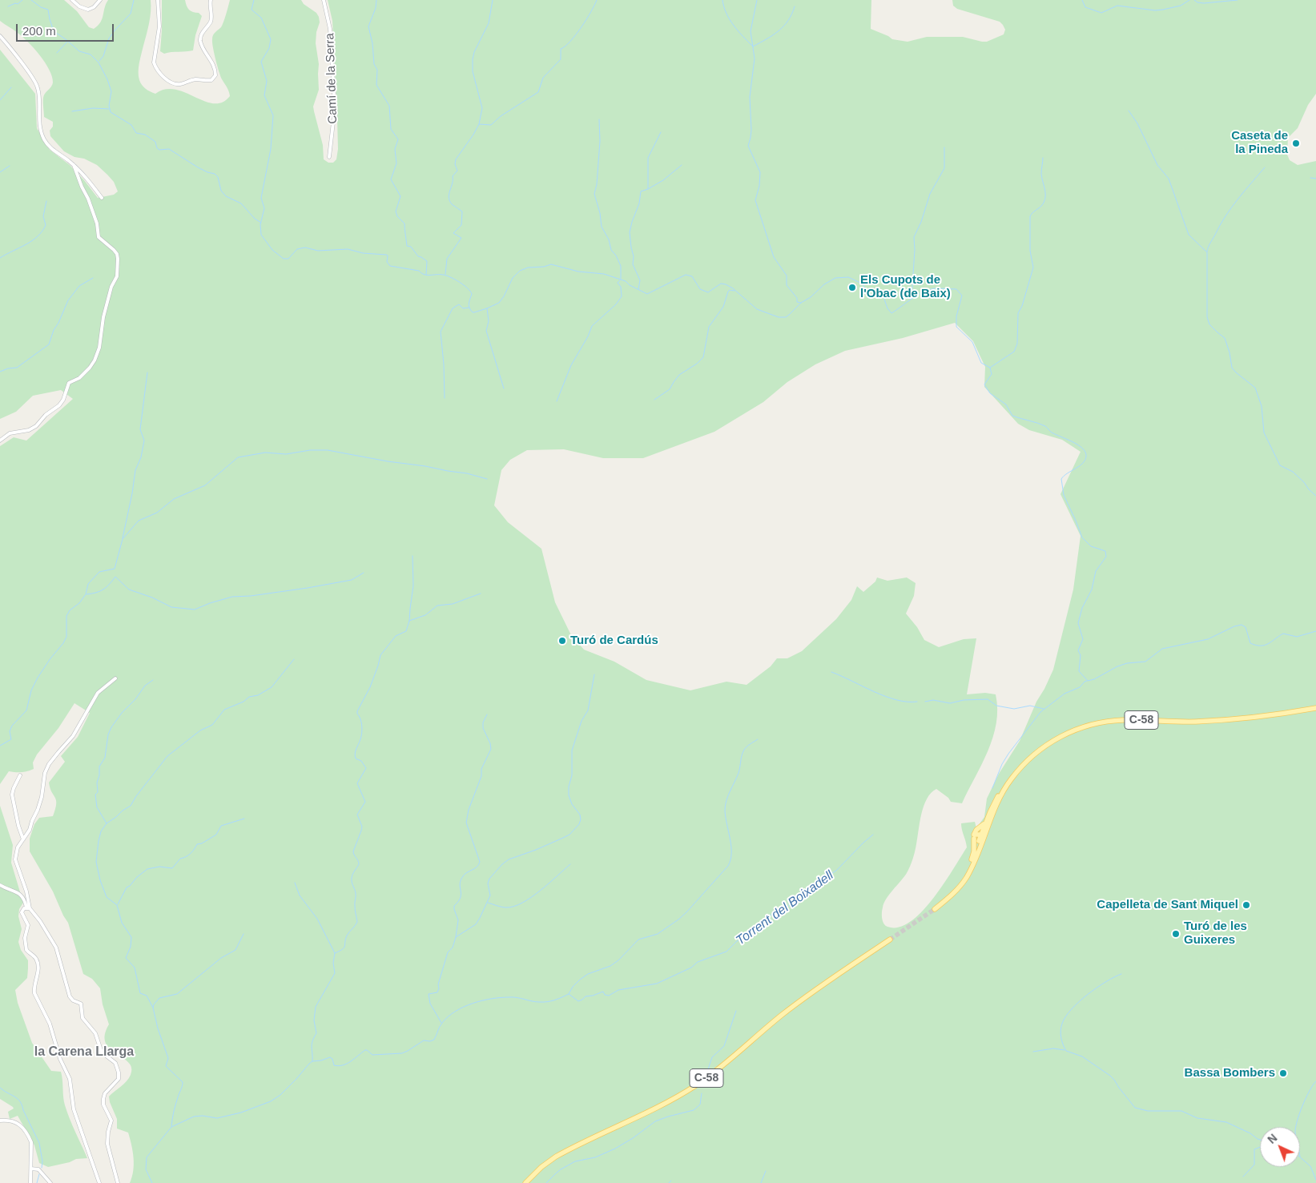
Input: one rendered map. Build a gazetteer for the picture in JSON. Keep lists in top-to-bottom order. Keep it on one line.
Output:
{"streets":{"main road":["C-58"],"street":["Camí de la Serra"]},"districts":["la Carena Llarga"],"water":["Torrent del Boixadell"],"places":["Caseta de la Pineda","Els Cupots de l'Obac (de Baix)","Turó de Cardús","Capelleta de Sant Miquel","Turó de les Guixeres","Bassa Bombers"],"scale_bar":"200 m","north":"top left"}
